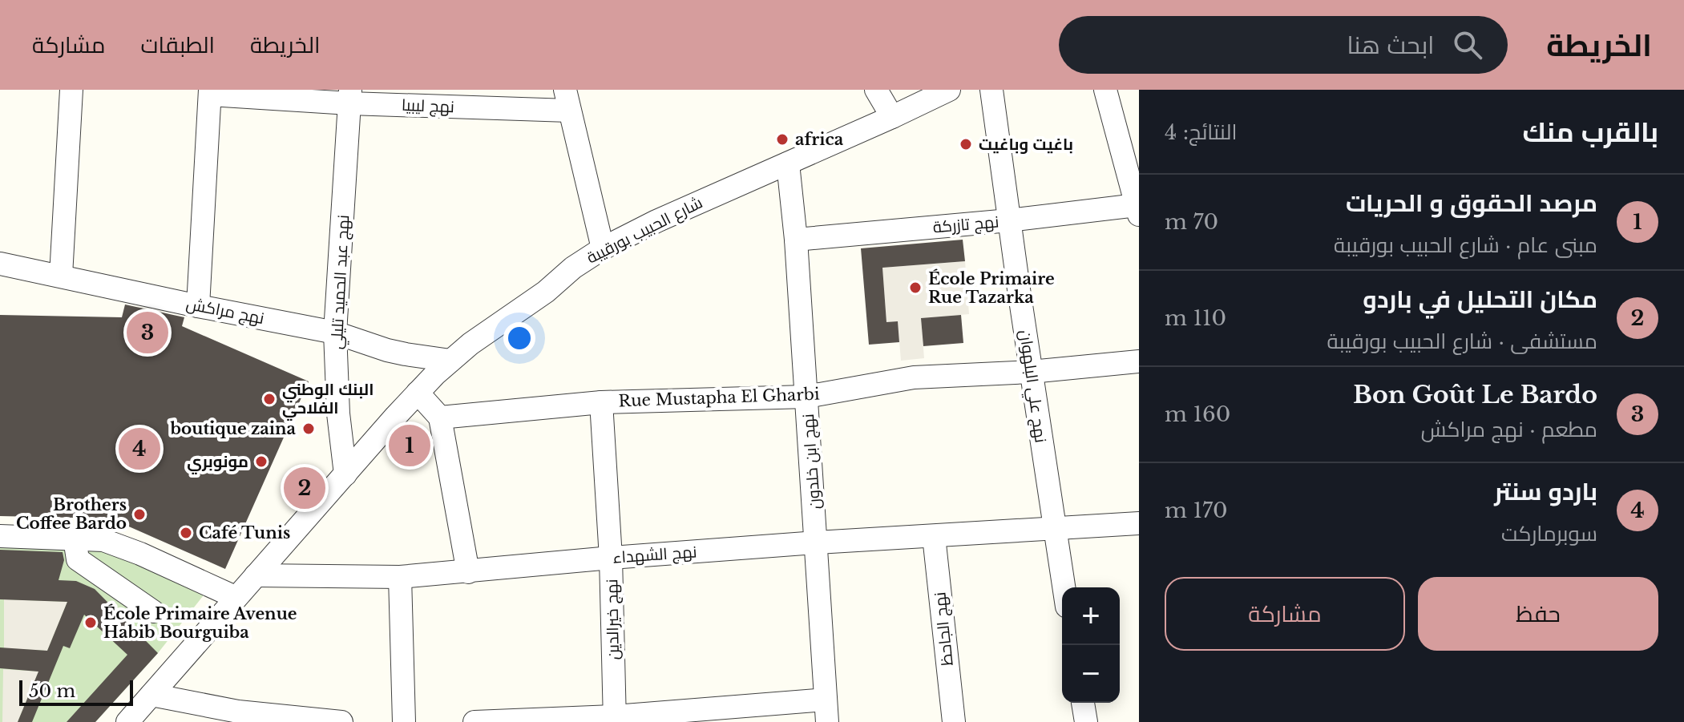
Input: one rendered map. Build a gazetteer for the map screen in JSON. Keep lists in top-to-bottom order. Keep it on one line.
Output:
{"streets":{"street":["نهج ليبيا","نهج تازركة","شارع الحبيب بورقيبة","نهج عبد الحميد تليلي","نهج مراكش","نهج علي البلهوان","Rue Mustapha El Gharbi","نهج ابن خلدون","نهج الشهداء","نهج خيرالدين","نهج الجاحظ"]},"crossings":[["نهج ليبيا","نهج عبد الحميد تليلي"],["نهج تازركة","نهج علي البلهوان"],["نهج تازركة","نهج ابن خلدون"],["شارع الحبيب بورقيبة","نهج عبد الحميد تليلي"],["شارع الحبيب بورقيبة","نهج مراكش"],["شارع الحبيب بورقيبة","نهج ابن خلدون"],["شارع الحبيب بورقيبة","نهج الشهداء"],["نهج عبد الحميد تليلي","نهج مراكش"],["نهج علي البلهوان","Rue Mustapha El Gharbi"],["نهج علي البلهوان","نهج الشهداء"],["Rue Mustapha El Gharbi","نهج ابن خلدون"],["Rue Mustapha El Gharbi","نهج خيرالدين"],["نهج ابن خلدون","نهج الشهداء"],["نهج الشهداء","نهج خيرالدين"],["نهج الشهداء","نهج الجاحظ"]],"places":["africa","باغيت وباغيت","École Primaire Rue Tazarka","البنك الوطني الفلاحي","boutique zaina","مونوبري","Brothers Coffee Bardo","Café Tunis","École Primaire Avenue Habib Bourguiba"],"scale_bar":"50 m","page":{"header":"الخريطة","search":"ابحث هنا","nav":["الخريطة","الطبقات","مشاركة"],"heading":["بالقرب منك","النتائج: 4"],"list":[{"mark":"1","name":"مرصد الحقوق و الحريات","note":"مبنى عام · شارع الحبيب بورقيبة","value":"70 m"},{"mark":"2","name":"مكان التحليل في باردو","note":"مستشفى · شارع الحبيب بورقيبة","value":"110 m"},{"mark":"3","name":"Bon Goût Le Bardo","note":"مطعم · نهج مراكش","value":"160 m"},{"mark":"4","name":"باردو سنتر","note":"سوبرماركت","value":"170 m"}],"pins":["3","1","4","2"],"buttons":["حفظ","مشاركة"],"map_buttons":["+","−"],"scale":"50 m"}}
